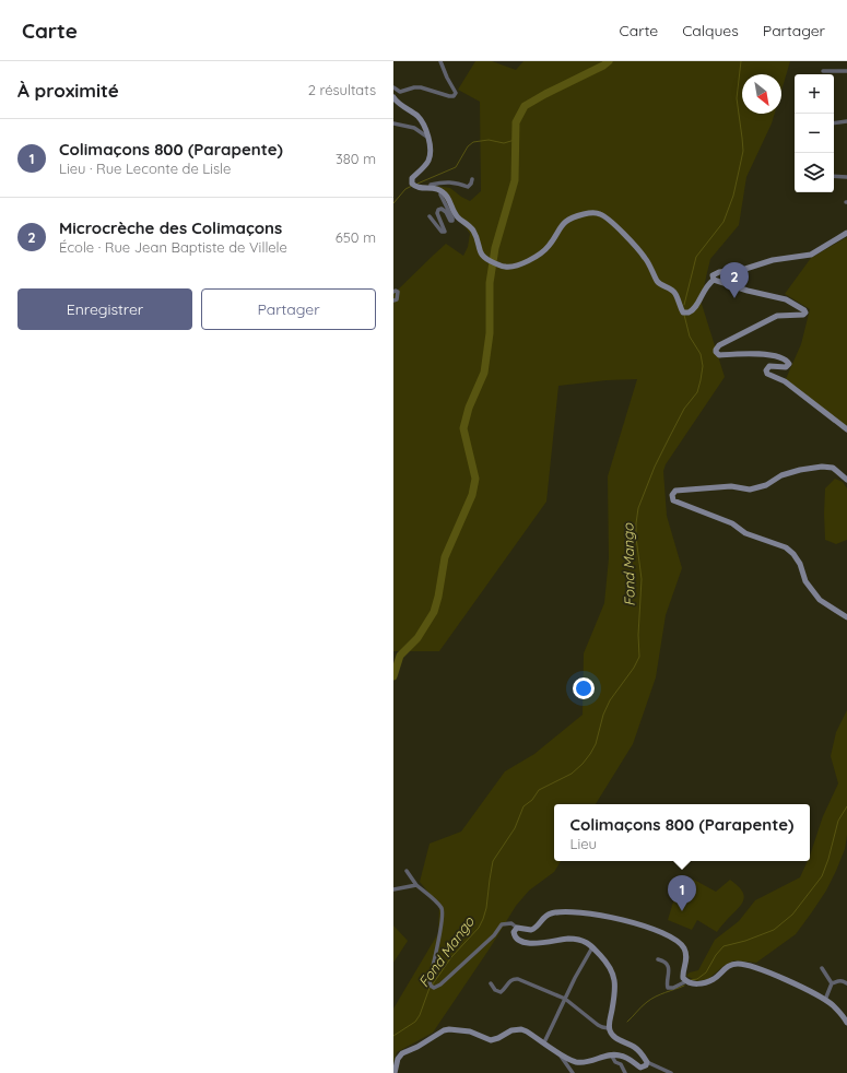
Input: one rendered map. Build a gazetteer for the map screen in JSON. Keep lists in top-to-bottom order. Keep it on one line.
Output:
{"water":["Fond Mango"],"north":"bottom right","page":{"header":"Carte","nav":["Carte","Calques","Partager"],"heading":["À proximité","2 résultats"],"map_buttons":["+","−"],"list":[{"mark":"1","name":"Colimaçons 800 (Parapente)","note":"Lieu · Rue Leconte de Lisle","value":"380 m"},{"mark":"2","name":"Microcrèche des Colimaçons","note":"École · Rue Jean Baptiste de Villele","value":"650 m"}],"pins":["2","1"],"buttons":["Enregistrer","Partager"],"popup":["Colimaçons 800 (Parapente)","Lieu"]}}
